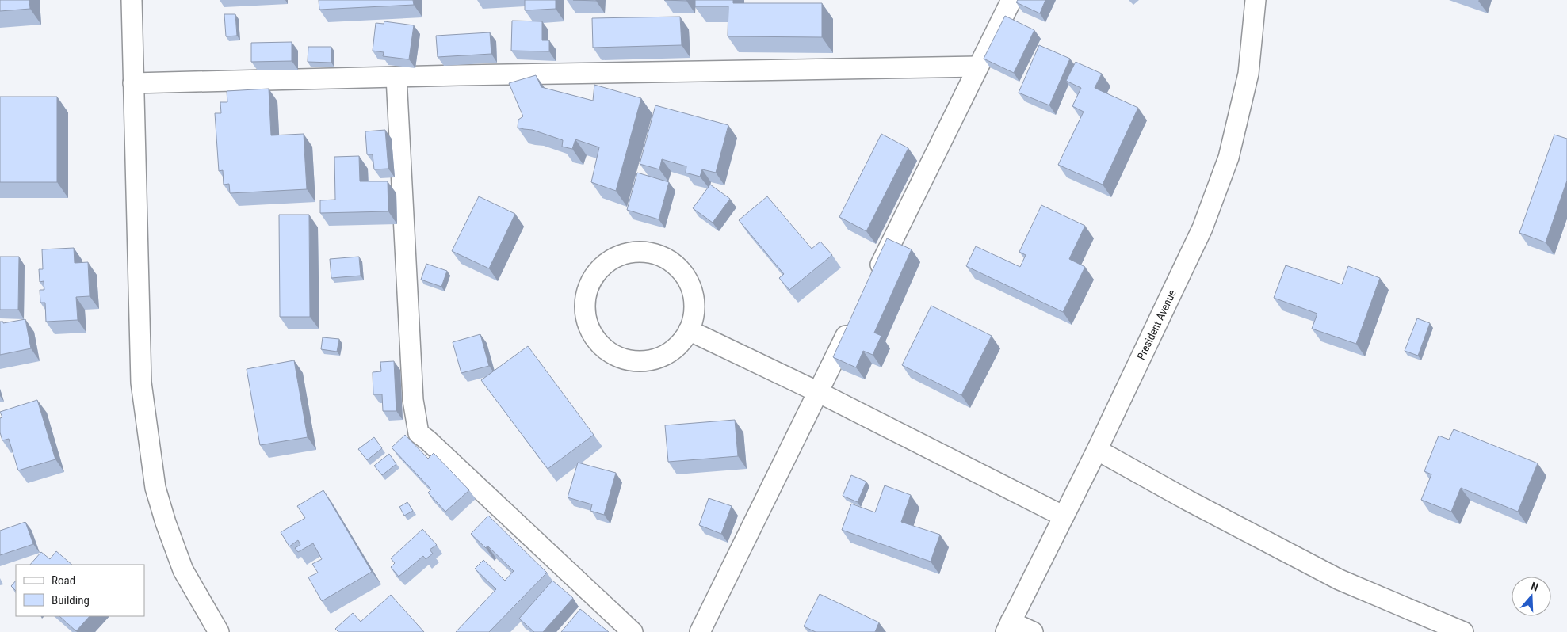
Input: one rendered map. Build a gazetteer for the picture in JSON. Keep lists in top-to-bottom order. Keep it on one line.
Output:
{"streets":{"street":["President Avenue"]},"legend":["Road","Building"],"north":"top"}
